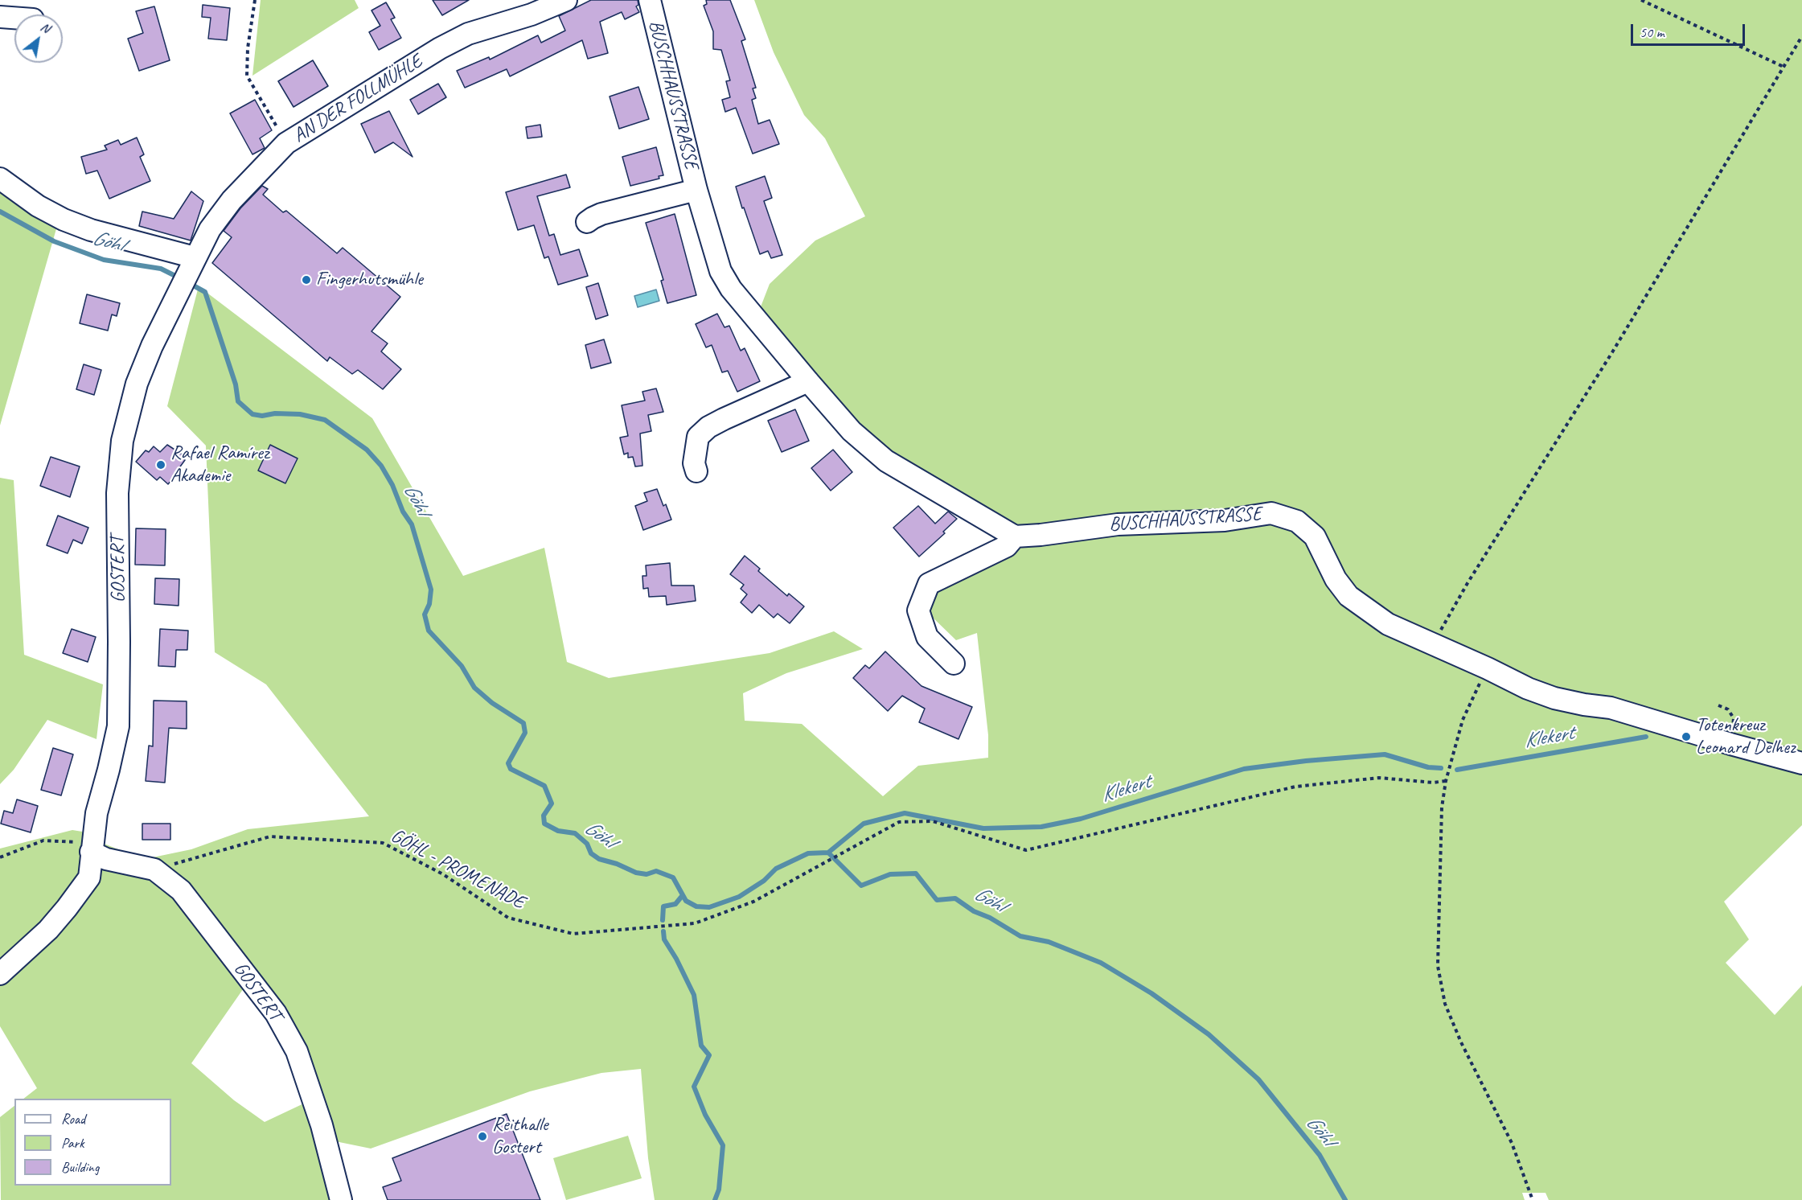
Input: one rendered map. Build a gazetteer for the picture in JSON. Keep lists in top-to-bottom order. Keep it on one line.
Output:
{"streets":{"street":["BUSCHHAUSSTRASSE","AN DER FOLLMÜHLE","GOSTERT"],"path":["GÖHL - PROMENADE"]},"crossings":[["AN DER FOLLMÜHLE","GOSTERT"],["GOSTERT","GÖHL - PROMENADE"]],"water":["Göhl","Klekert"],"places":["Fingerhutsmühle","Rafael Ramírez Akademie","Totenkreuz Leonard Delhez","Reithalle Gostert"],"legend":["Road","Park","Building"],"scale_bar":"50 m","north":"top right"}
